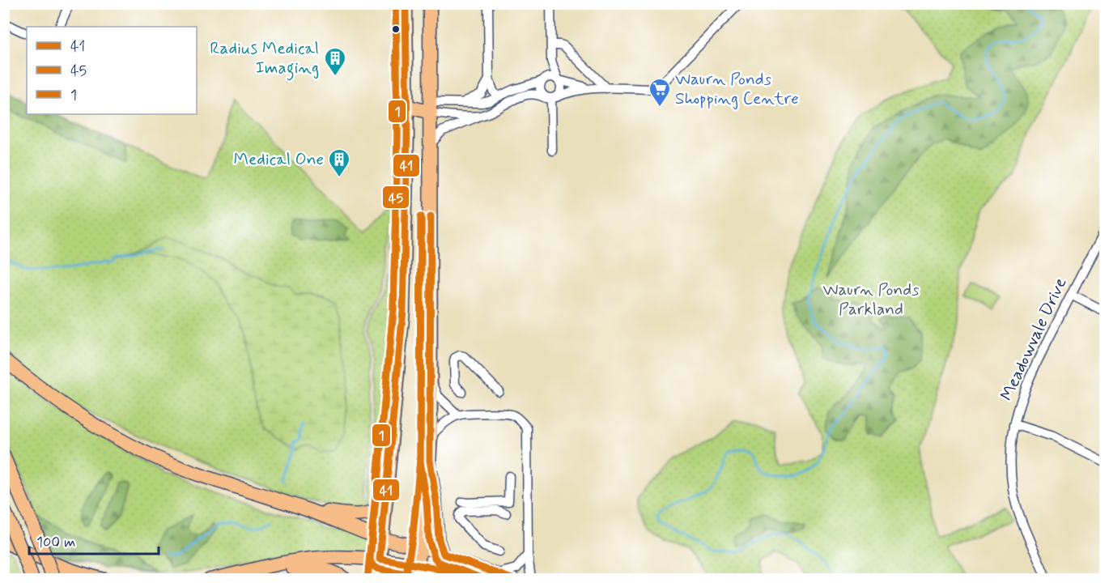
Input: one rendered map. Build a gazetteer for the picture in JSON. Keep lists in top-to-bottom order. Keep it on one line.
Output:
{"streets":{"street":["Meadowvale Drive"]},"parks":["Waurn Ponds Parkland"],"places":{"building":["Radius Medical Imaging","Medical One"],"supermarket":["Waurn Ponds Shopping Centre"]},"lines":["transit line 41","transit line 45","transit line 1"],"legend":["41","45","1"],"scale_bar":"100 m"}
